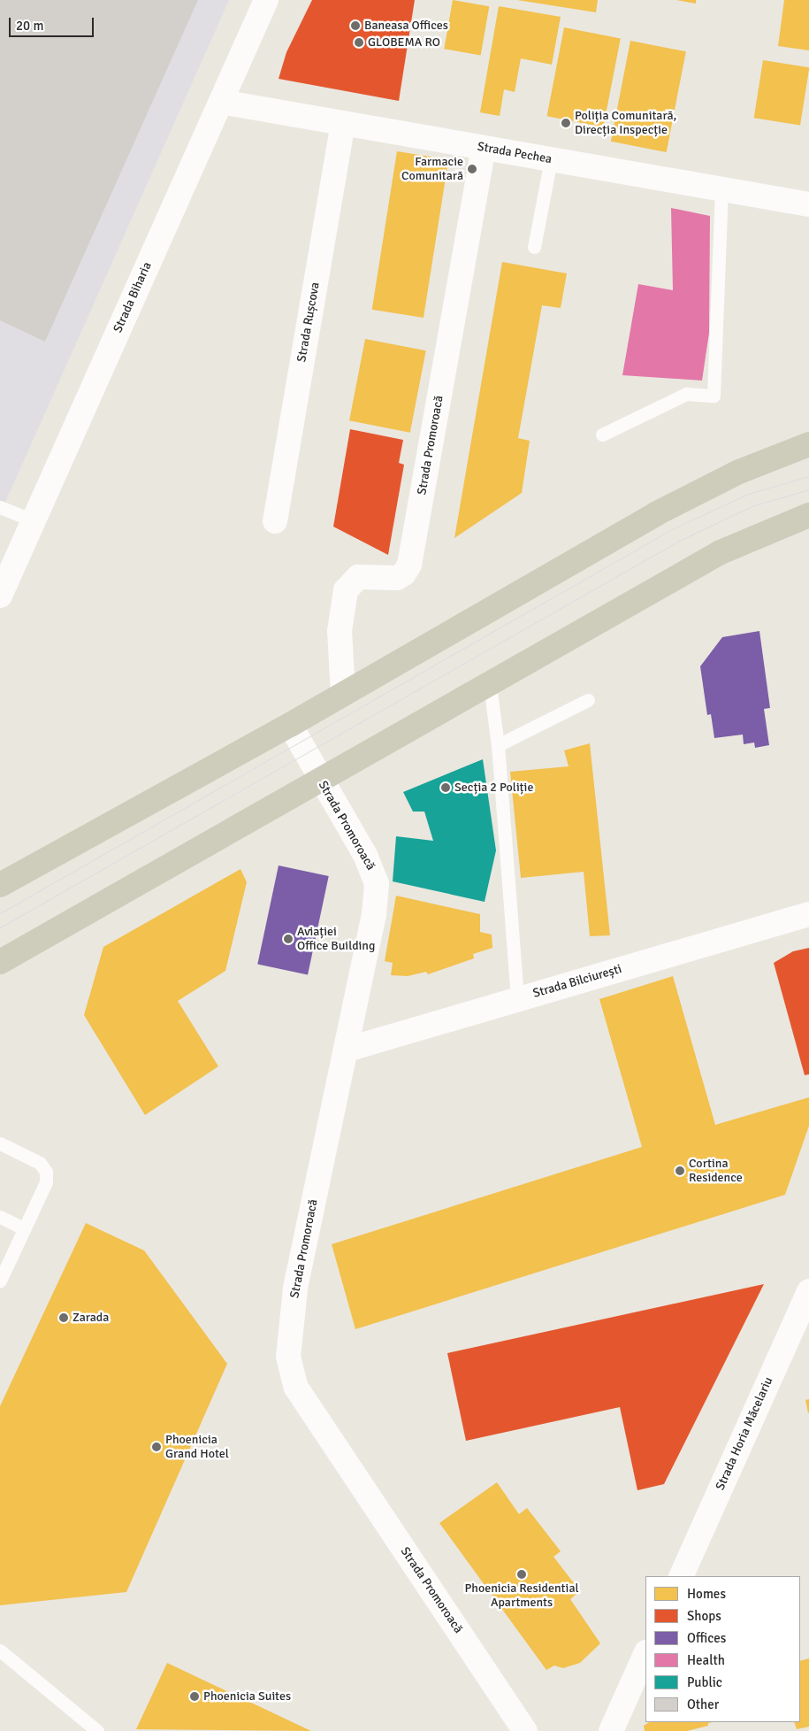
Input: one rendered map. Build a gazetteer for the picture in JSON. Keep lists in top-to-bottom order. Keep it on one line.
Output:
{"streets":{"street":["Strada Pechea","Strada Biharia","Strada Rușcova","Strada Promoroacă","Strada Bilciurești","Strada Horia Măcelariu"]},"crossings":[["Strada Pechea","Strada Biharia"],["Strada Pechea","Strada Rușcova"],["Strada Pechea","Strada Promoroacă"],["Strada Promoroacă","Strada Bilciurești"]],"places":["Baneasa Offices","GLOBEMA RO","Poliția Comunitară, Direcția Inspecție","Farmacie Comunitară","Secția 2 Poliție","Aviației Office Building","Cortina Residence","Zarada","Phoenicia Grand Hotel","Phoenicia Residential Apartments","Phoenicia Suites"],"legend":["Homes","Shops","Offices","Health","Public","Other"],"scale_bar":"20 m"}
